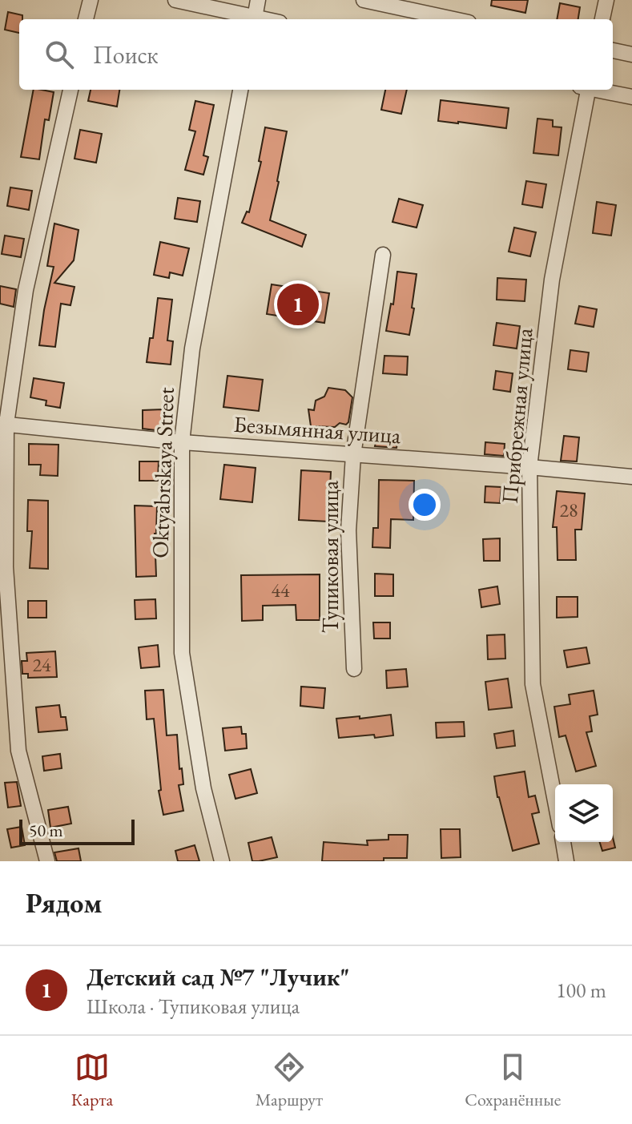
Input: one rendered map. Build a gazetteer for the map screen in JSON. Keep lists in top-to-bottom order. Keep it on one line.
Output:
{"streets":{"street":["Прибрежная улица","Безымянная улица","Oktyabrskaya Street","Тупиковая улица"]},"crossings":[["Прибрежная улица","Безымянная улица"],["Безымянная улица","Oktyabrskaya Street"],["Безымянная улица","Тупиковая улица"]],"house_numbers":["28","44","24"],"scale_bar":"50 m","page":{"search":"Поиск","pins":"1","scale":"50 m","heading":"Рядом","list":[{"mark":"1","name":"Детский сад №7 \"Лучик\"","note":"Школа · Тупиковая улица","value":"100 m"}],"nav":["Карта","Маршрут","Сохранённые"]}}
